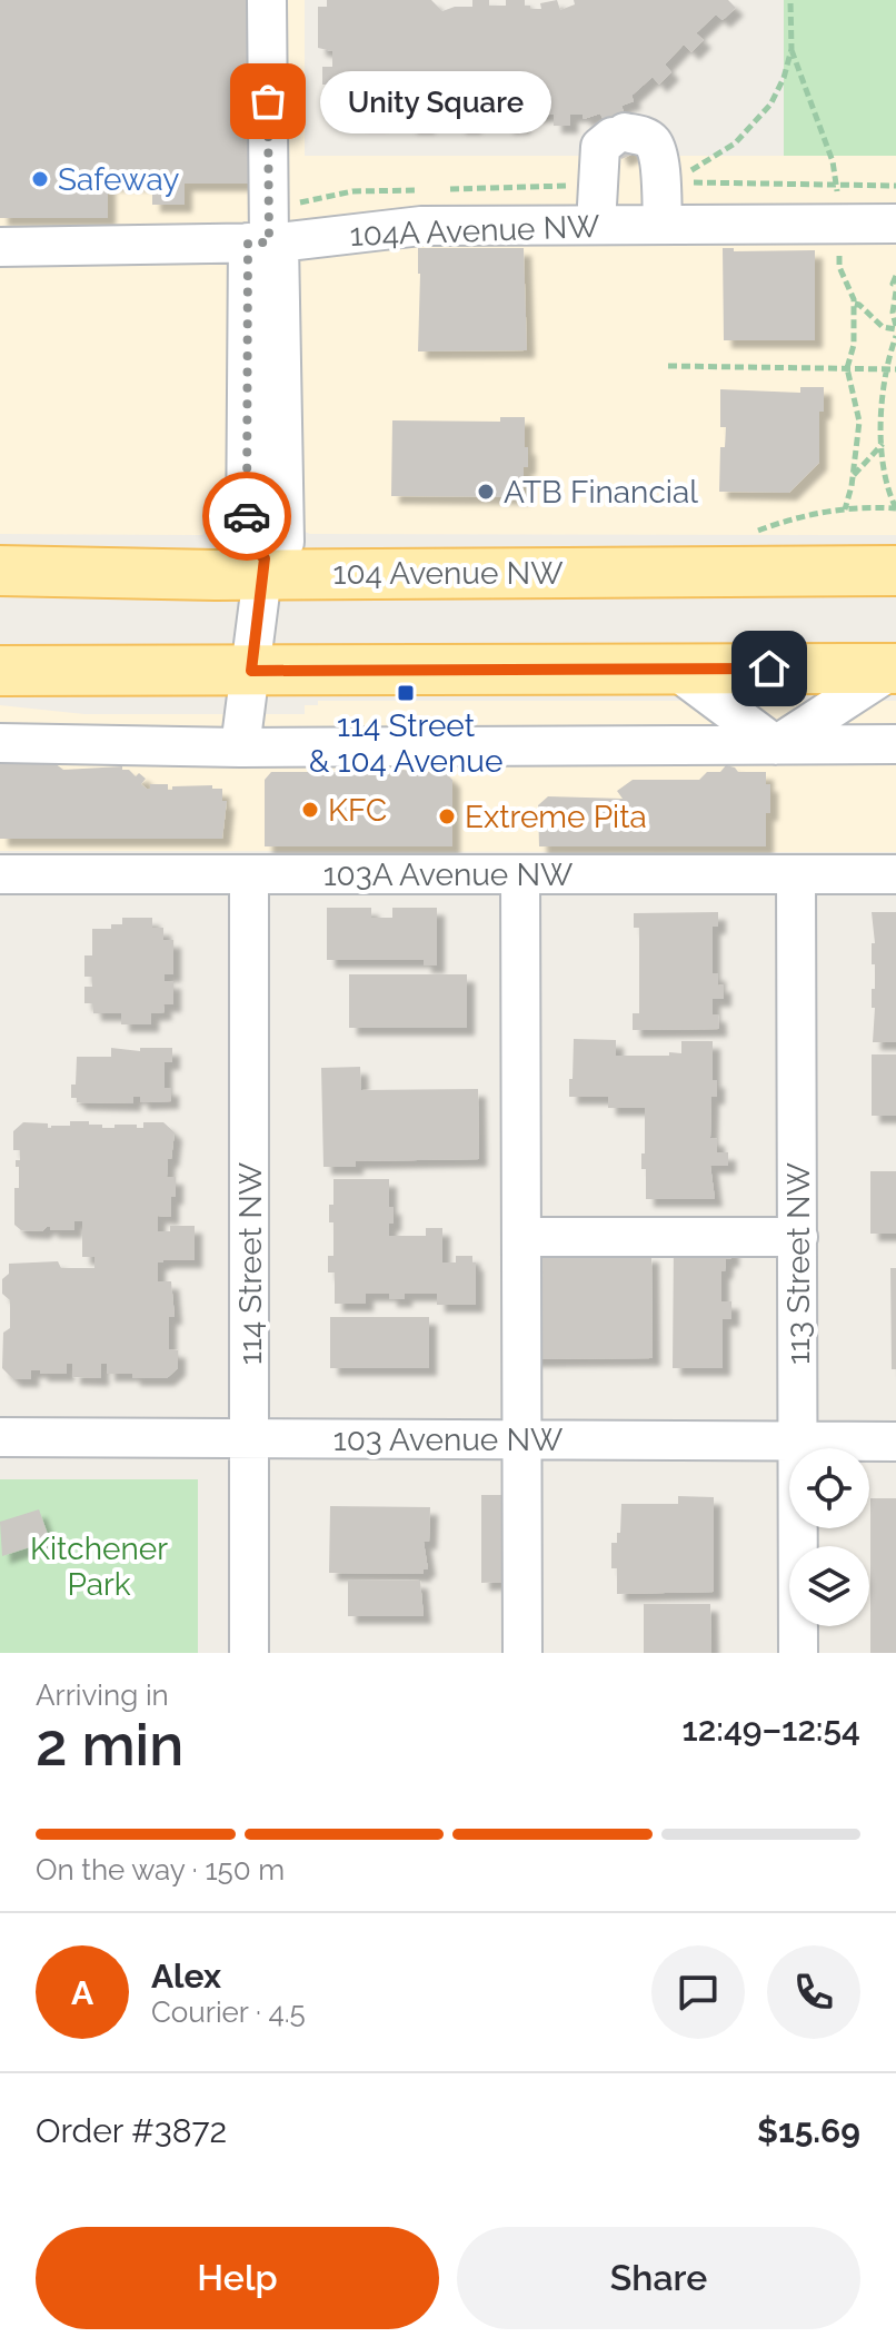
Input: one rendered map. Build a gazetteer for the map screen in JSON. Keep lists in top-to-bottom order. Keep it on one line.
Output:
{"streets":{"main road":["104 Avenue NW"],"street":["104A Avenue NW","103A Avenue NW","114 Street NW","113 Street NW","103 Avenue NW"]},"crossings":[["103A Avenue NW","114 Street NW"],["103A Avenue NW","113 Street NW"],["114 Street NW","103 Avenue NW"],["113 Street NW","103 Avenue NW"]],"parks":["Kitchener Park"],"places":{"other":["Unity Square","Safeway","ATB Financial","KFC","Extreme Pita"],"transit":["114 Street & 104 Avenue"]},"page":{"bubble":"Unity Square","heading":["2 min","Arriving in","12:49–12:54"],"panel":["Alex","Courier · 4.5","Order #3872","$15.69"],"bar":"On the way · 150 m","round":"A","buttons":["Help","Share"]}}
